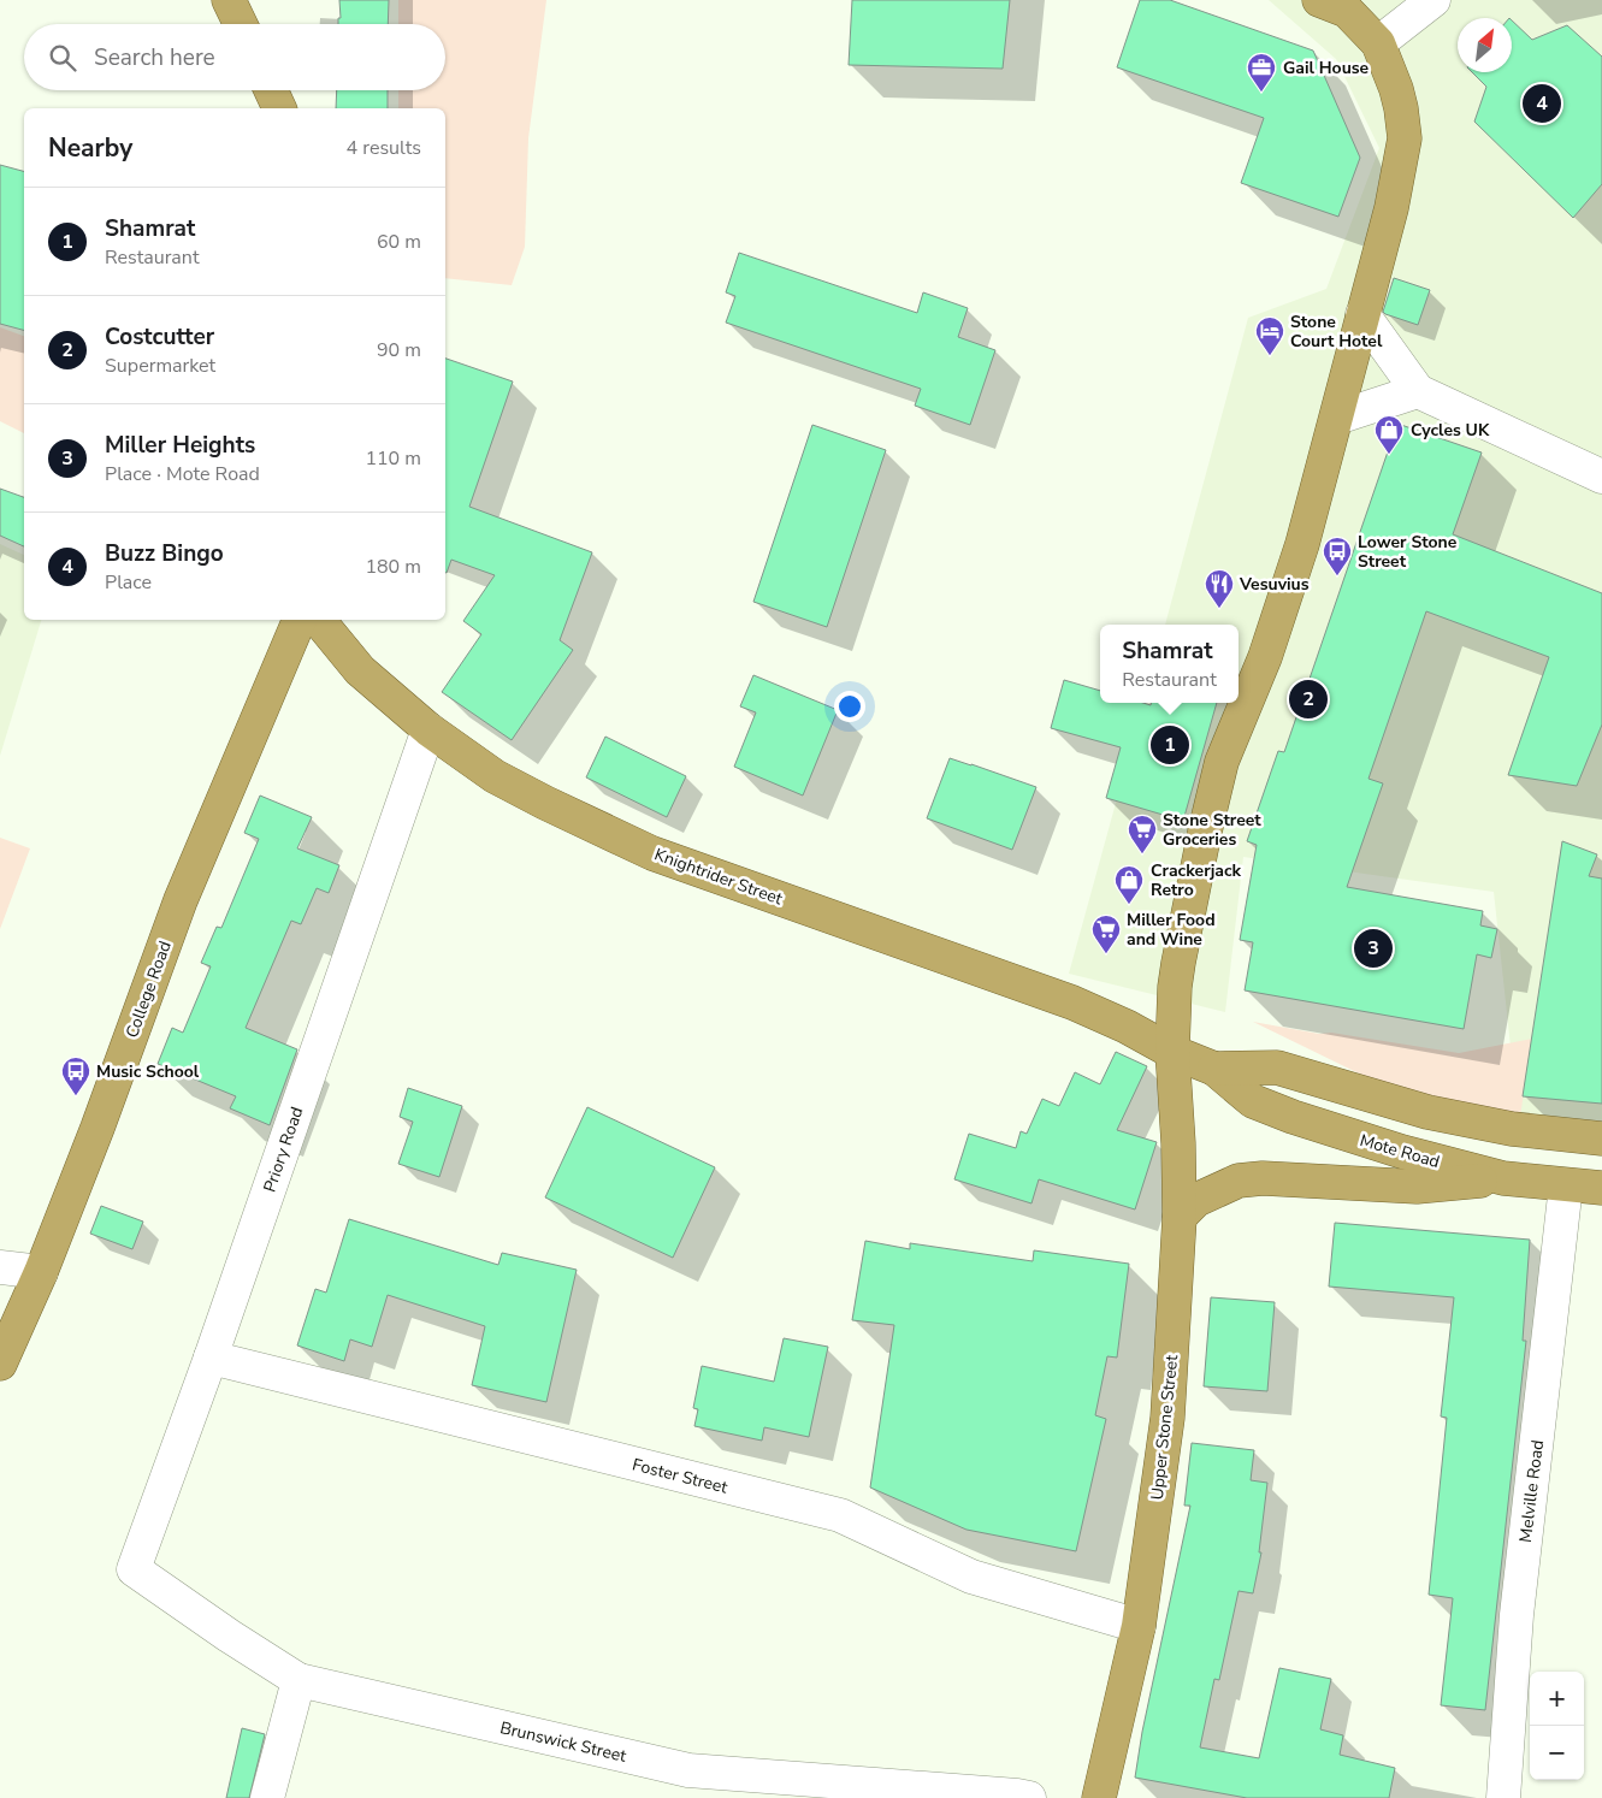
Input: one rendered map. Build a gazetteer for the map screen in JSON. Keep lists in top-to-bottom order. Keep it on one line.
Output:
{"streets":{"highway":["Knightrider Street","College Road","Mote Road","Upper Stone Street"],"street":["Priory Road","Foster Street","Melville Road","Brunswick Street"]},"crossings":[["Knightrider Street","Priory Road"],["Knightrider Street","Mote Road"],["Knightrider Street","Upper Stone Street"],["Priory Road","Foster Street"],["Priory Road","Brunswick Street"],["Mote Road","Upper Stone Street"],["Mote Road","Melville Road"],["Upper Stone Street","Foster Street"]],"places":{"office":["Gail House"],"hotel":["Stone Court Hotel"],"shop":["Cycles UK","Crackerjack Retro"],"bus stop":["Lower Stone Street","Music School"],"restaurant":["Vesuvius"],"supermarket":["Stone Street Groceries","Miller Food and Wine"]},"north":"top right","page":{"search":"Search here","pins":["4","2","1","3"],"heading":["Nearby","4 results"],"list":[{"mark":"1","name":"Shamrat","note":"Restaurant","value":"60 m"},{"mark":"2","name":"Costcutter","note":"Supermarket","value":"90 m"},{"mark":"3","name":"Miller Heights","note":"Place · Mote Road","value":"110 m"},{"mark":"4","name":"Buzz Bingo","note":"Place","value":"180 m"}],"popup":["Shamrat","Restaurant"],"map_buttons":["+","−"]}}
